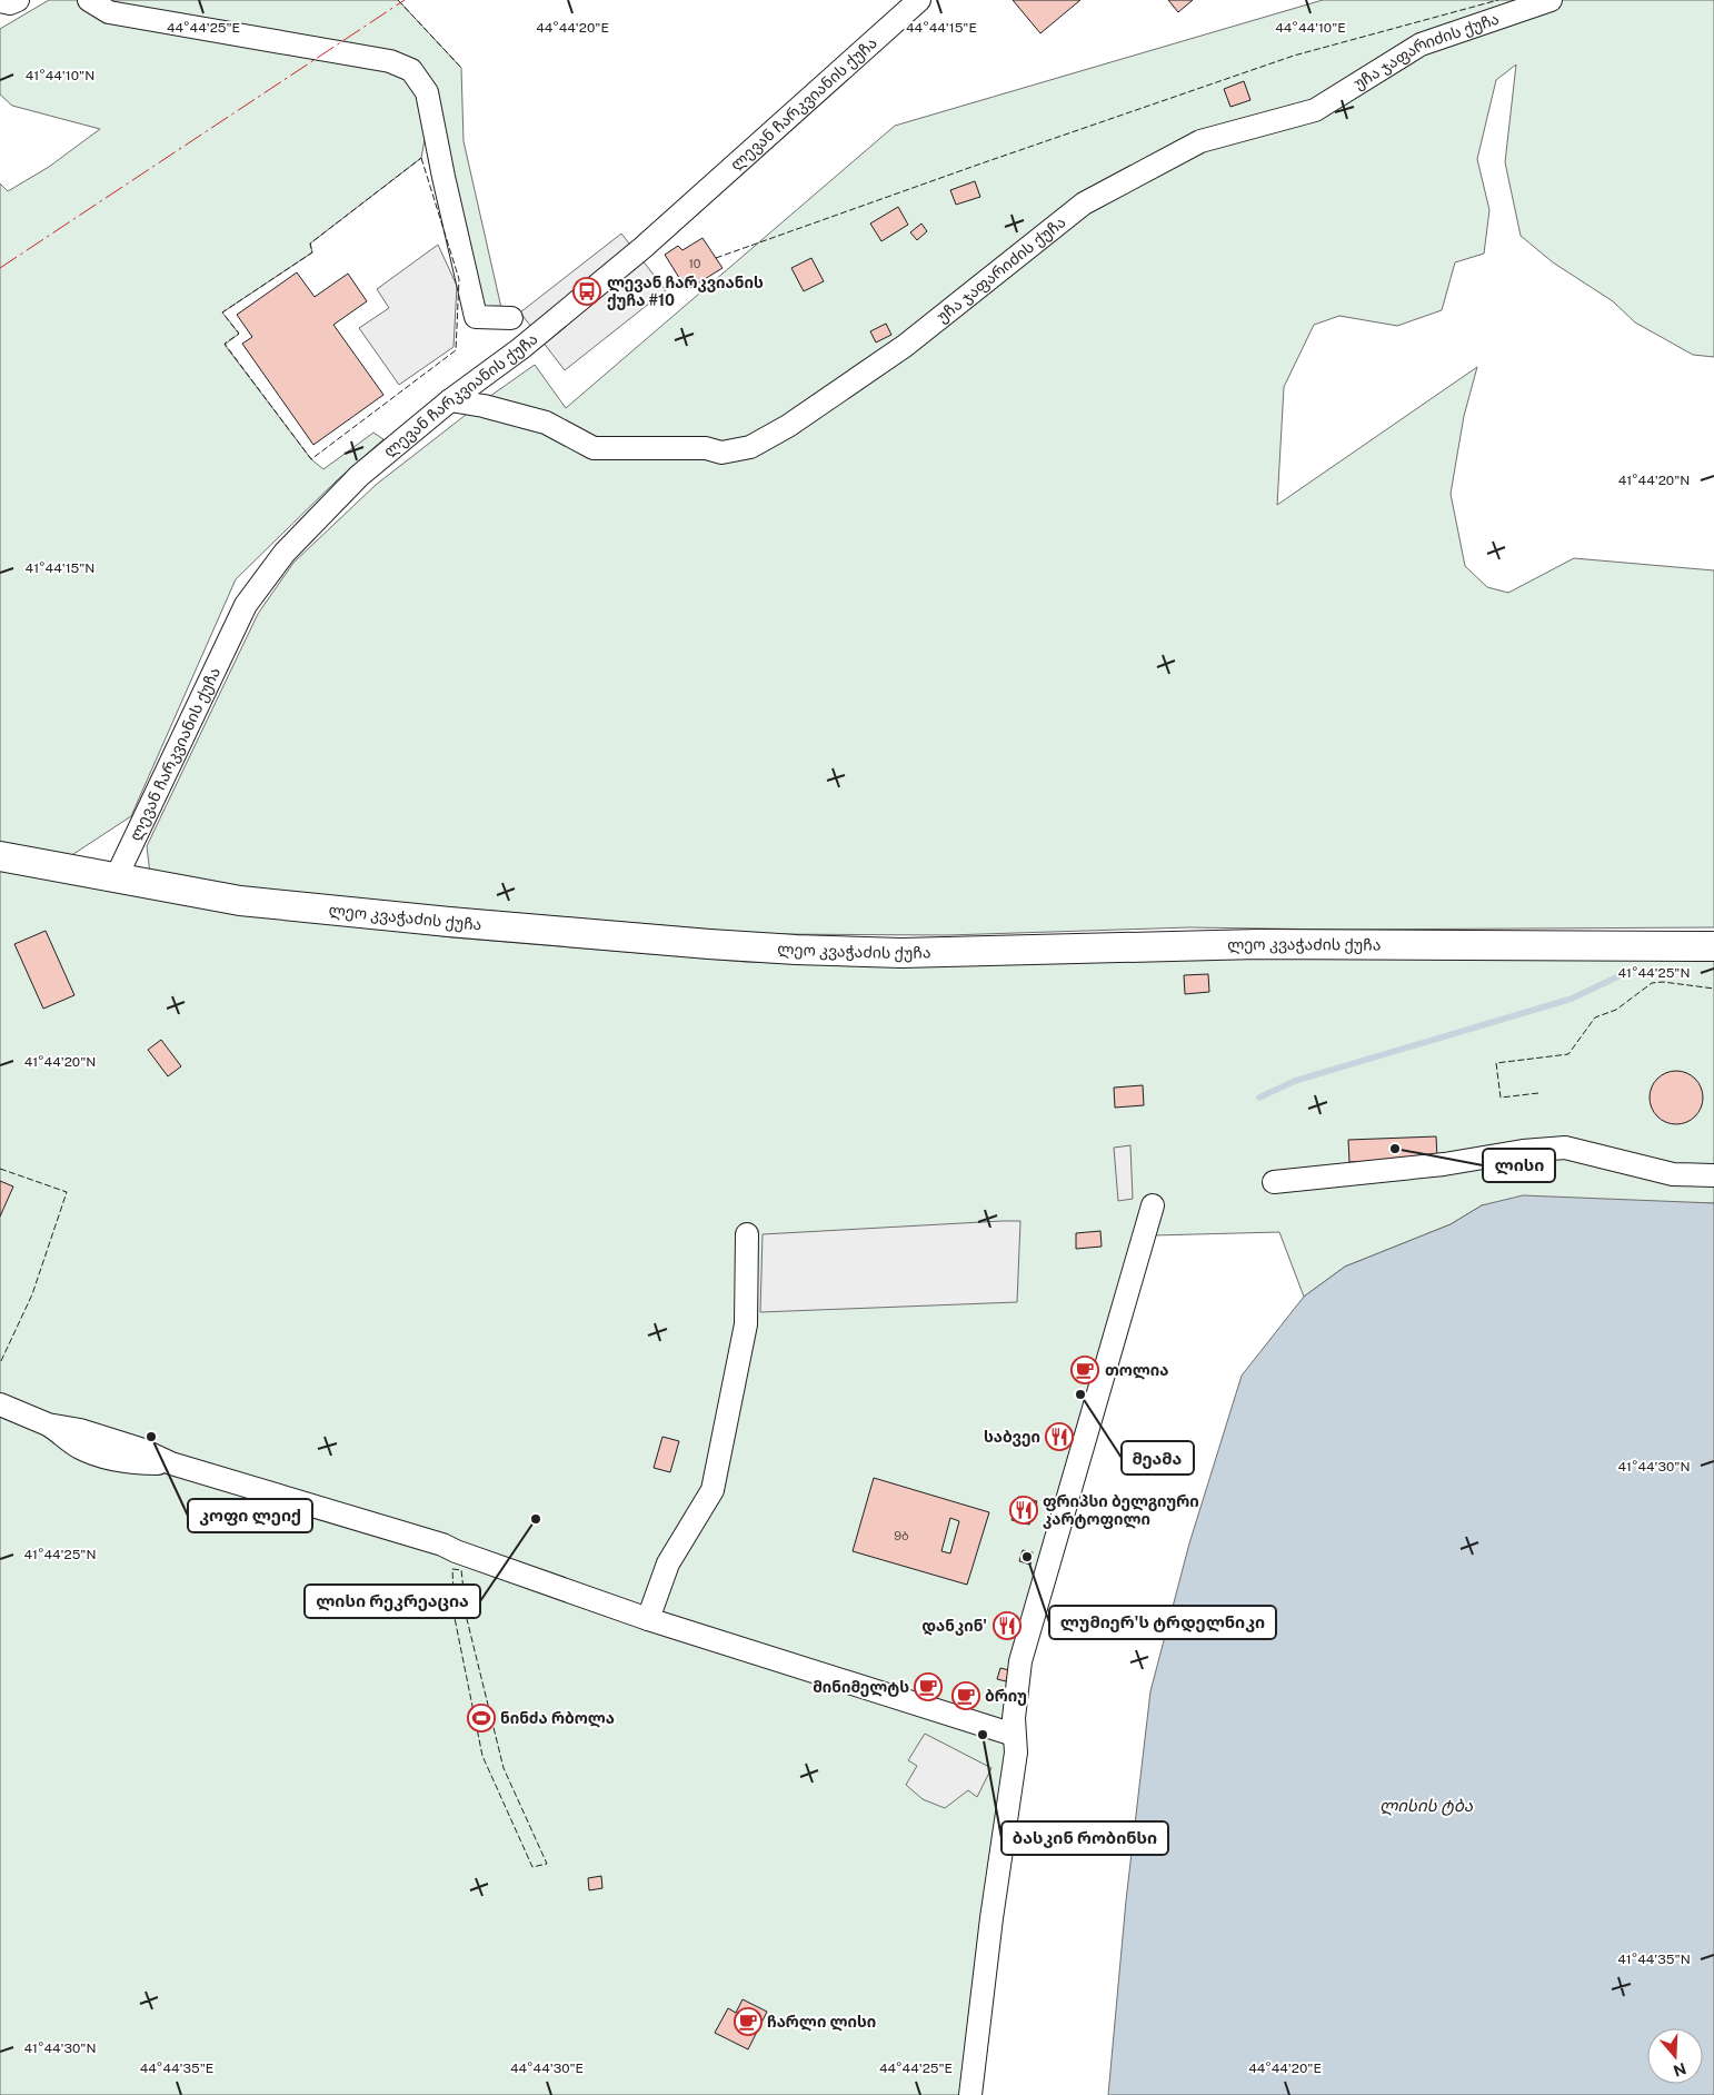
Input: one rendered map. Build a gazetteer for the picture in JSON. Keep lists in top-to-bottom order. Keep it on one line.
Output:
{"streets":{"main road":["ლეო კვაჭაძის ქუჩა"],"street":["უჩა ჯაფარიძის ქუჩა","ლევან ჩარკვიანის ქუჩა"]},"crossings":[["უჩა ჯაფარიძის ქუჩა","ლევან ჩარკვიანის ქუჩა"],["ლევან ჩარკვიანის ქუჩა","ლეო კვაჭაძის ქუჩა"]],"water":["ლისის ტბა"],"places":{"bus stop":["ლევან ჩარკვიანის ქუჩა #10"],"other":["ლისი","მეამა","კოფი ლეიქ","ლისი რეკრეაცია","ლუმიერ'ს ტრდელნიკი","ბასკინ რობინსი"],"cafe":["თოლია","მინიმელტს","ბრიუ","ჩარლი ლისი"],"restaurant":["საბვეი","ფრიპსი ბელგიური კარტოფილი","დანკინ'"],"sports":["ნინძა რბოლა"]},"house_numbers":["10","9ბ"],"north":"bottom","coordinates":["44°44'25\"E","44°44'20\"E","44°44'15\"E","44°44'10\"E","41°44'10\"N","41°44'20\"N","41°44'15\"N","41°44'25\"N","41°44'30\"N","41°44'35\"N","44°44'35\"E","44°44'30\"E"]}
